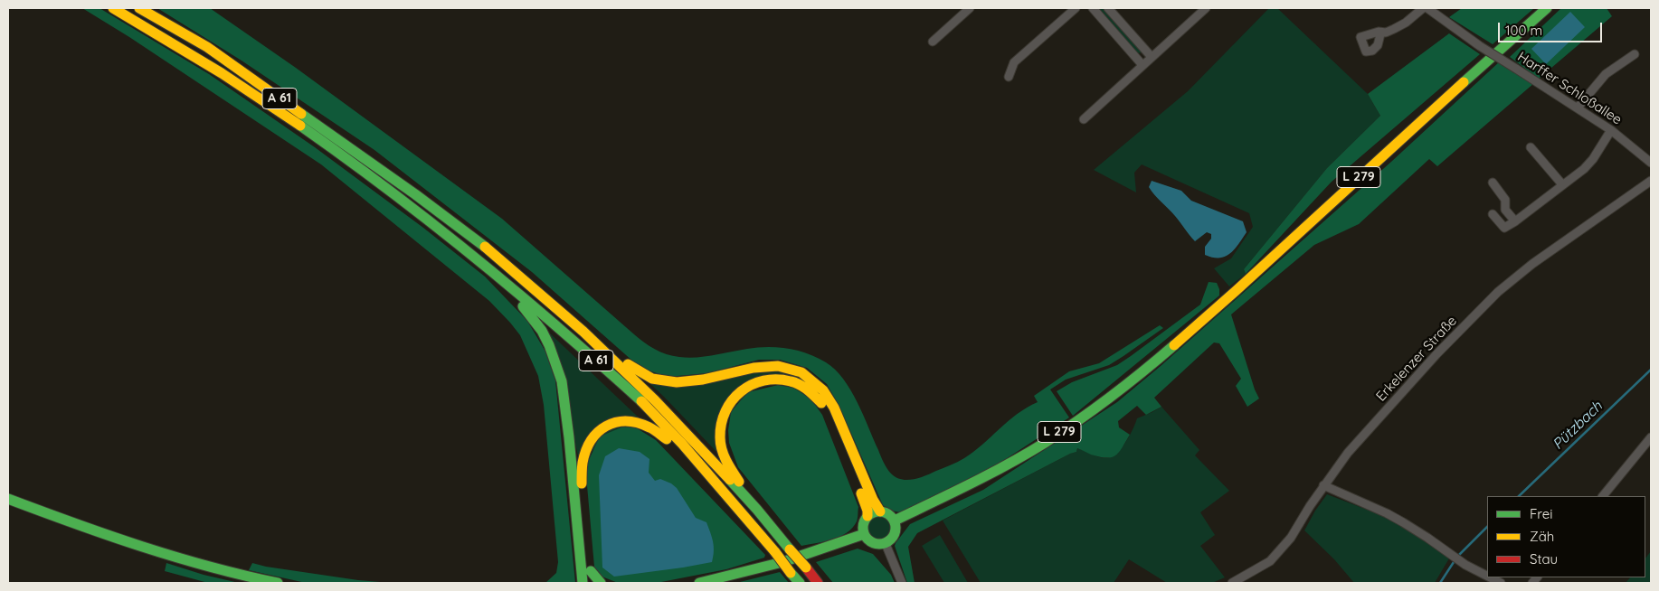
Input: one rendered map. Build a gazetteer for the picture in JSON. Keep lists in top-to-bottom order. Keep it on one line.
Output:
{"streets":{"main road":["A 61","L 279"],"street":["Harffer Schloßallee","Erkelenzer Straße"]},"water":["Pützbach"],"legend":["Frei","Zäh","Stau"],"scale_bar":"100 m"}
